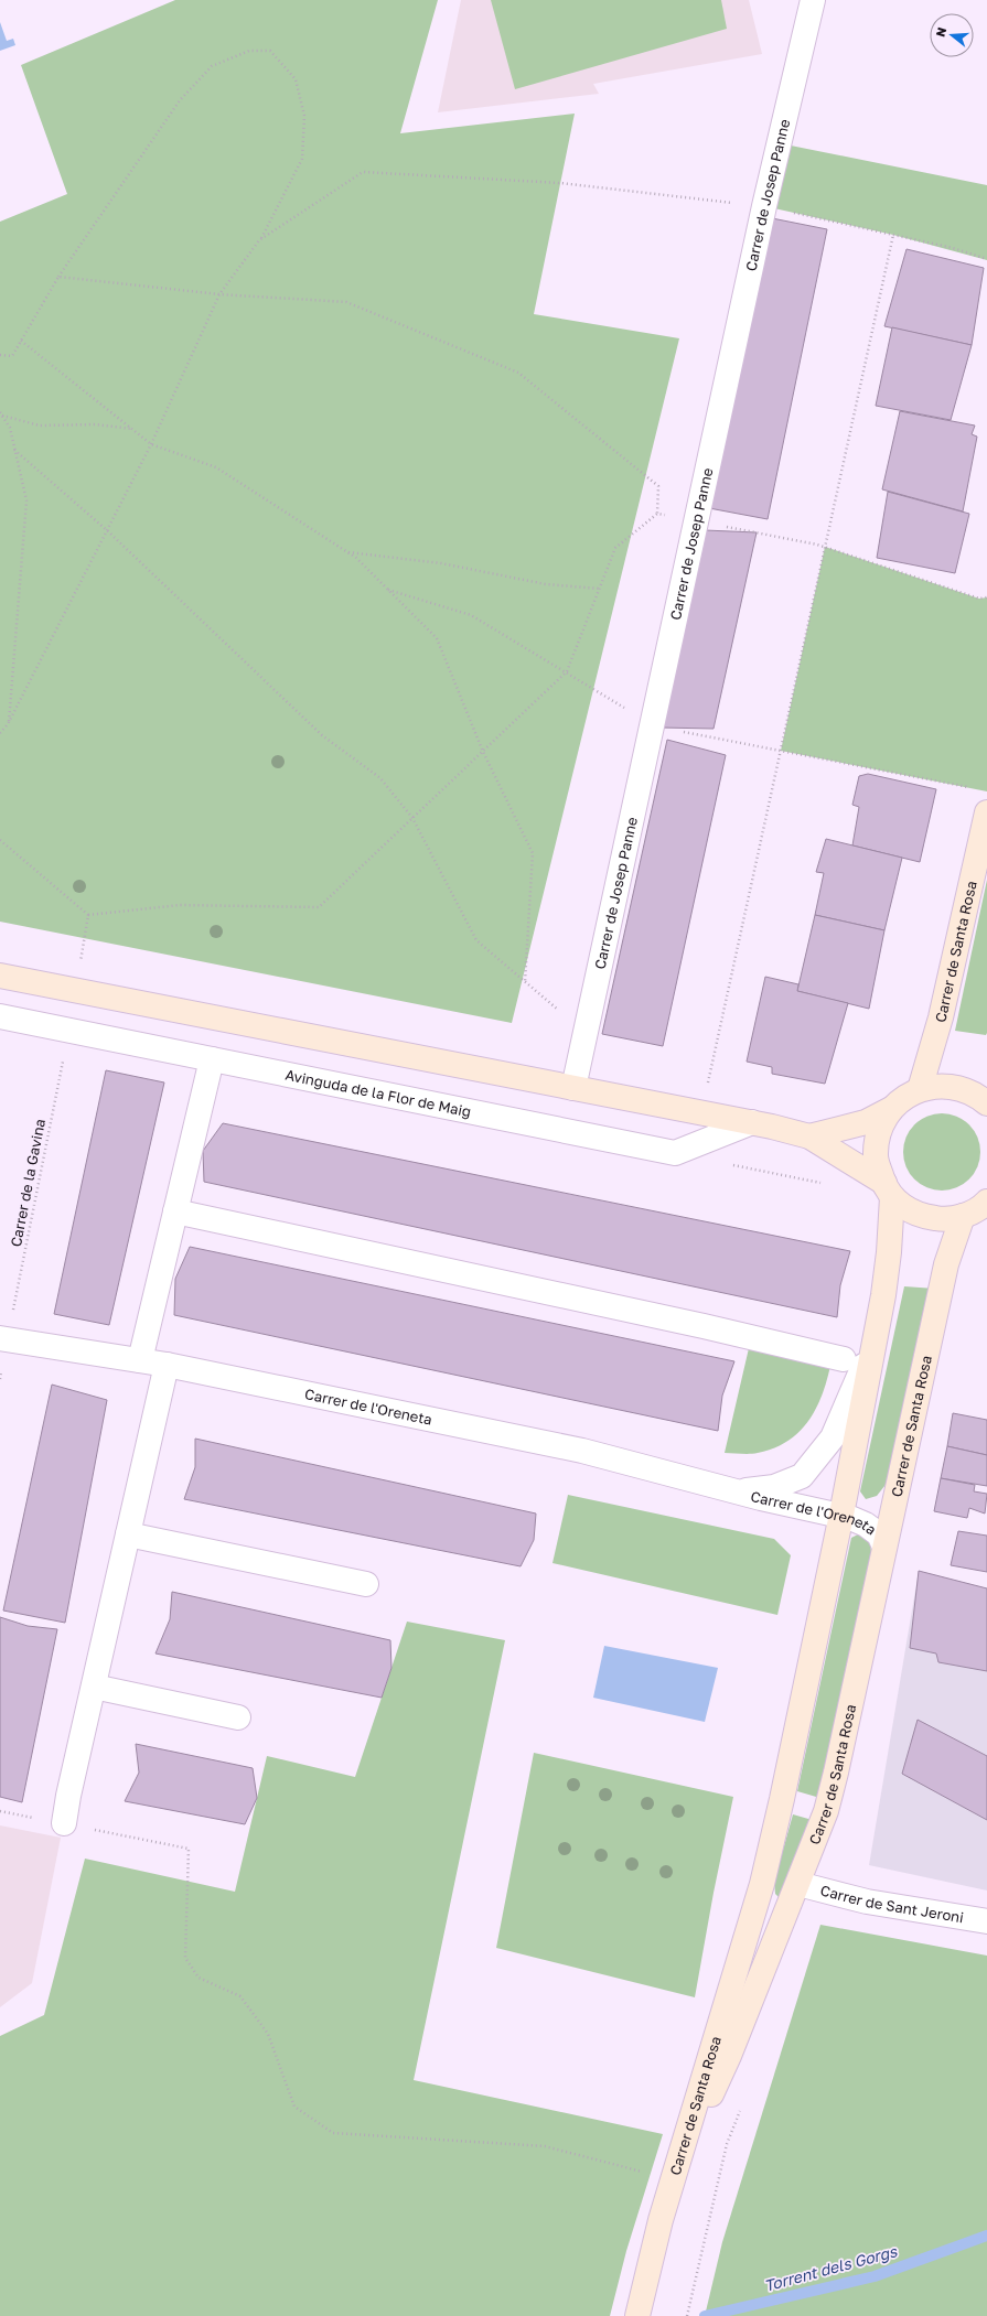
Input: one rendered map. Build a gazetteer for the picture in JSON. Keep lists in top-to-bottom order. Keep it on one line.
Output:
{"streets":{"main road":["Carrer de Santa Rosa"],"street":["Carrer de Josep Panne","Avinguda de la Flor de Maig","Carrer de l'Oreneta","Carrer de Sant Jeroni"],"path":["Carrer de la Gavina"]},"crossings":[["Carrer de Santa Rosa","Carrer de l'Oreneta"],["Carrer de Santa Rosa","Carrer de Sant Jeroni"],["Avinguda de la Flor de Maig","Carrer de la Gavina"],["Carrer de la Gavina","Carrer de l'Oreneta"]],"water":["Torrent dels Gorgs"],"north":"left"}
